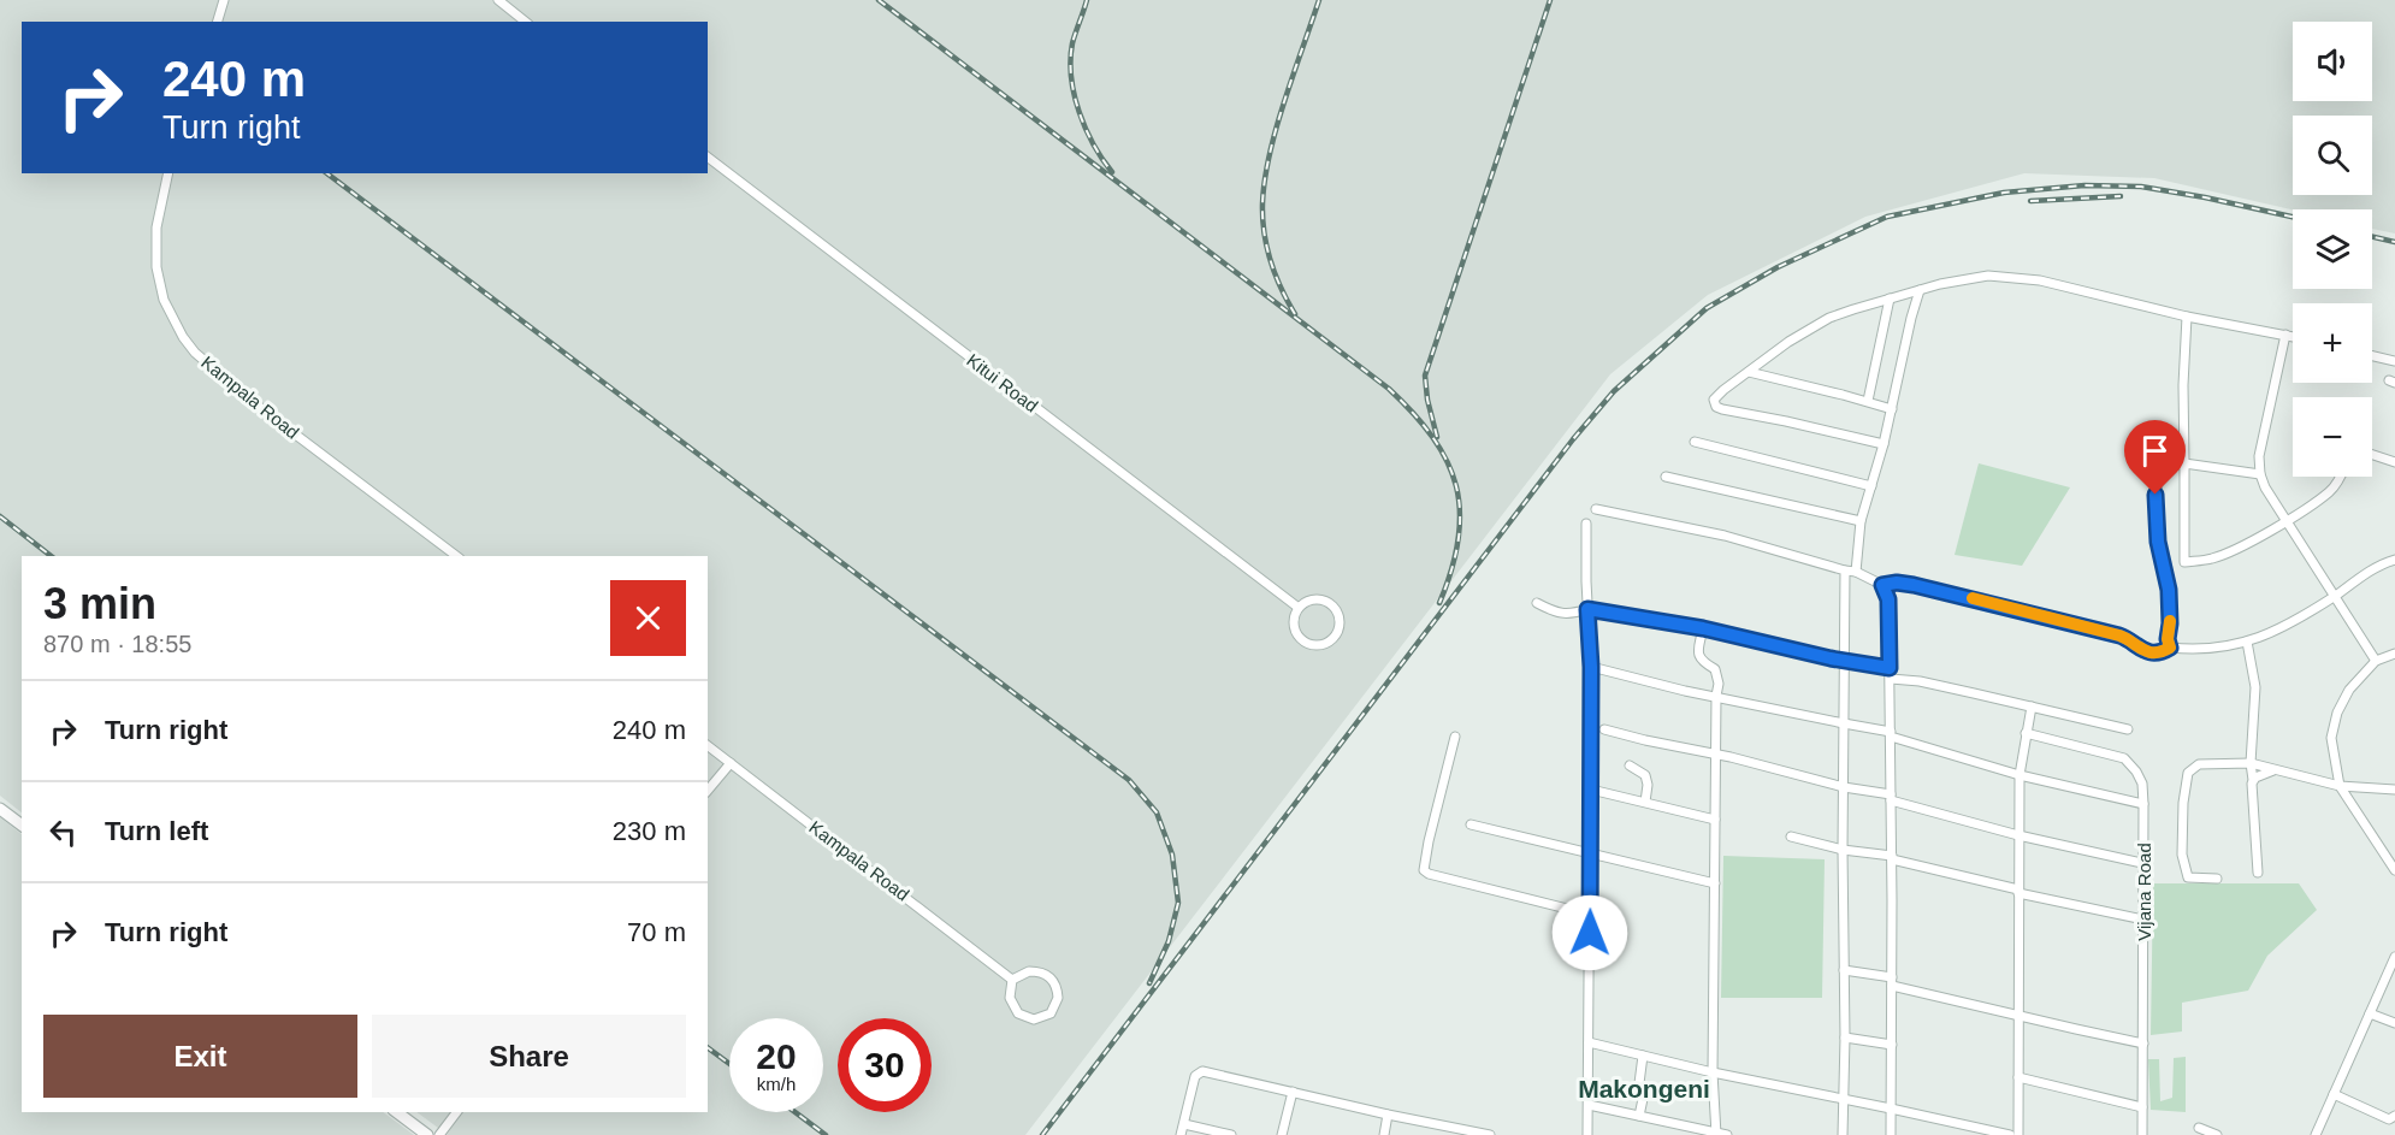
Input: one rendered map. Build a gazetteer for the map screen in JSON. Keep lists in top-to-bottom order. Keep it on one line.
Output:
{"streets":{"street":["Kitui Road","Kampala Road","Vijana Road"]},"districts":["Makongeni"],"page":{"map_buttons":["+","−"],"turn":["240 m","Turn right"],"heading":["3 min","870 m · 18:55"],"list":[{"name":"Turn right","value":"240 m"},{"name":"Turn left","value":"230 m"},{"name":"Turn right","value":"70 m"}],"buttons":["Exit","Share"],"speed":"20 km/h","limit":"30"}}
